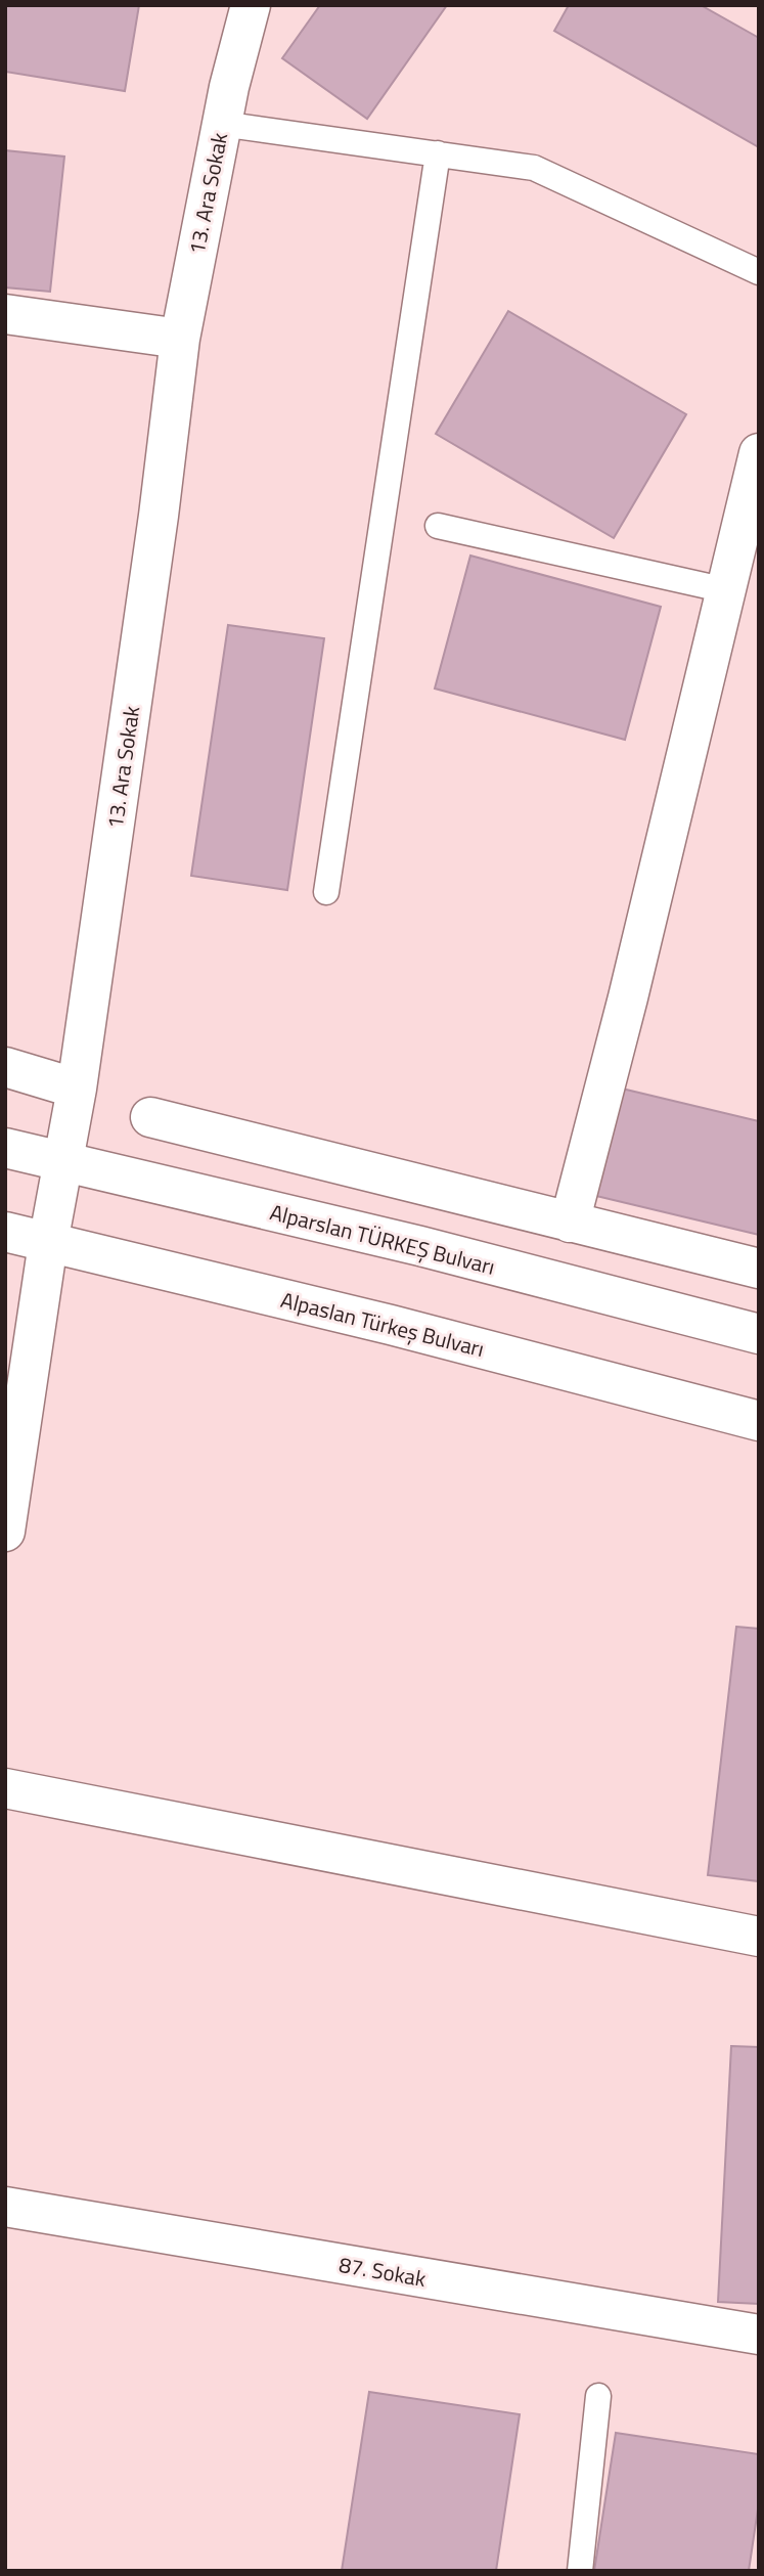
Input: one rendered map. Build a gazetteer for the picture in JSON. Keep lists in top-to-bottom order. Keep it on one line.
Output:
{"streets":{"street":["13. Ara Sokak","Alparslan TÜRKEŞ Bulvarı","Alpaslan Türkeş Bulvarı","87. Sokak"]},"crossings":[["13. Ara Sokak","Alparslan TÜRKEŞ Bulvarı"],["13. Ara Sokak","Alpaslan Türkeş Bulvarı"]]}
